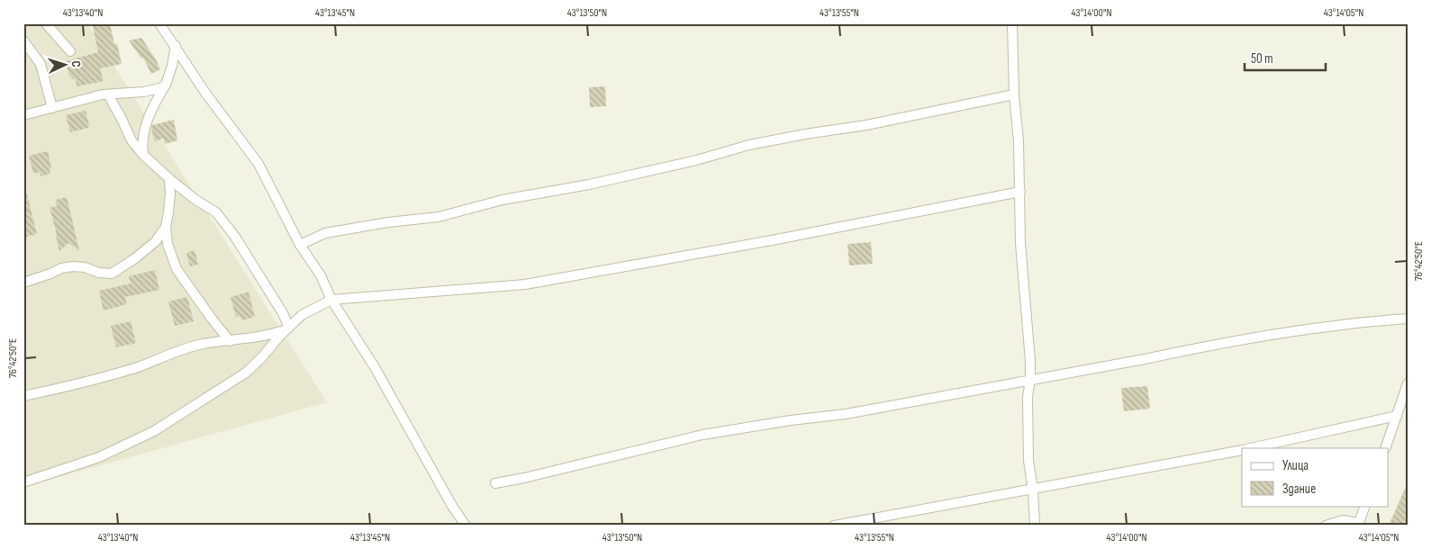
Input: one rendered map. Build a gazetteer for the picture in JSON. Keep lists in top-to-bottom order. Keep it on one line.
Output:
{"legend":["Улица","Здание"],"scale_bar":"50 m","north":"right","coordinates":["43°13'40\"N","43°13'45\"N","43°13'50\"N","43°13'55\"N","43°14'00\"N","43°14'05\"N","76°42'50\"E"]}
